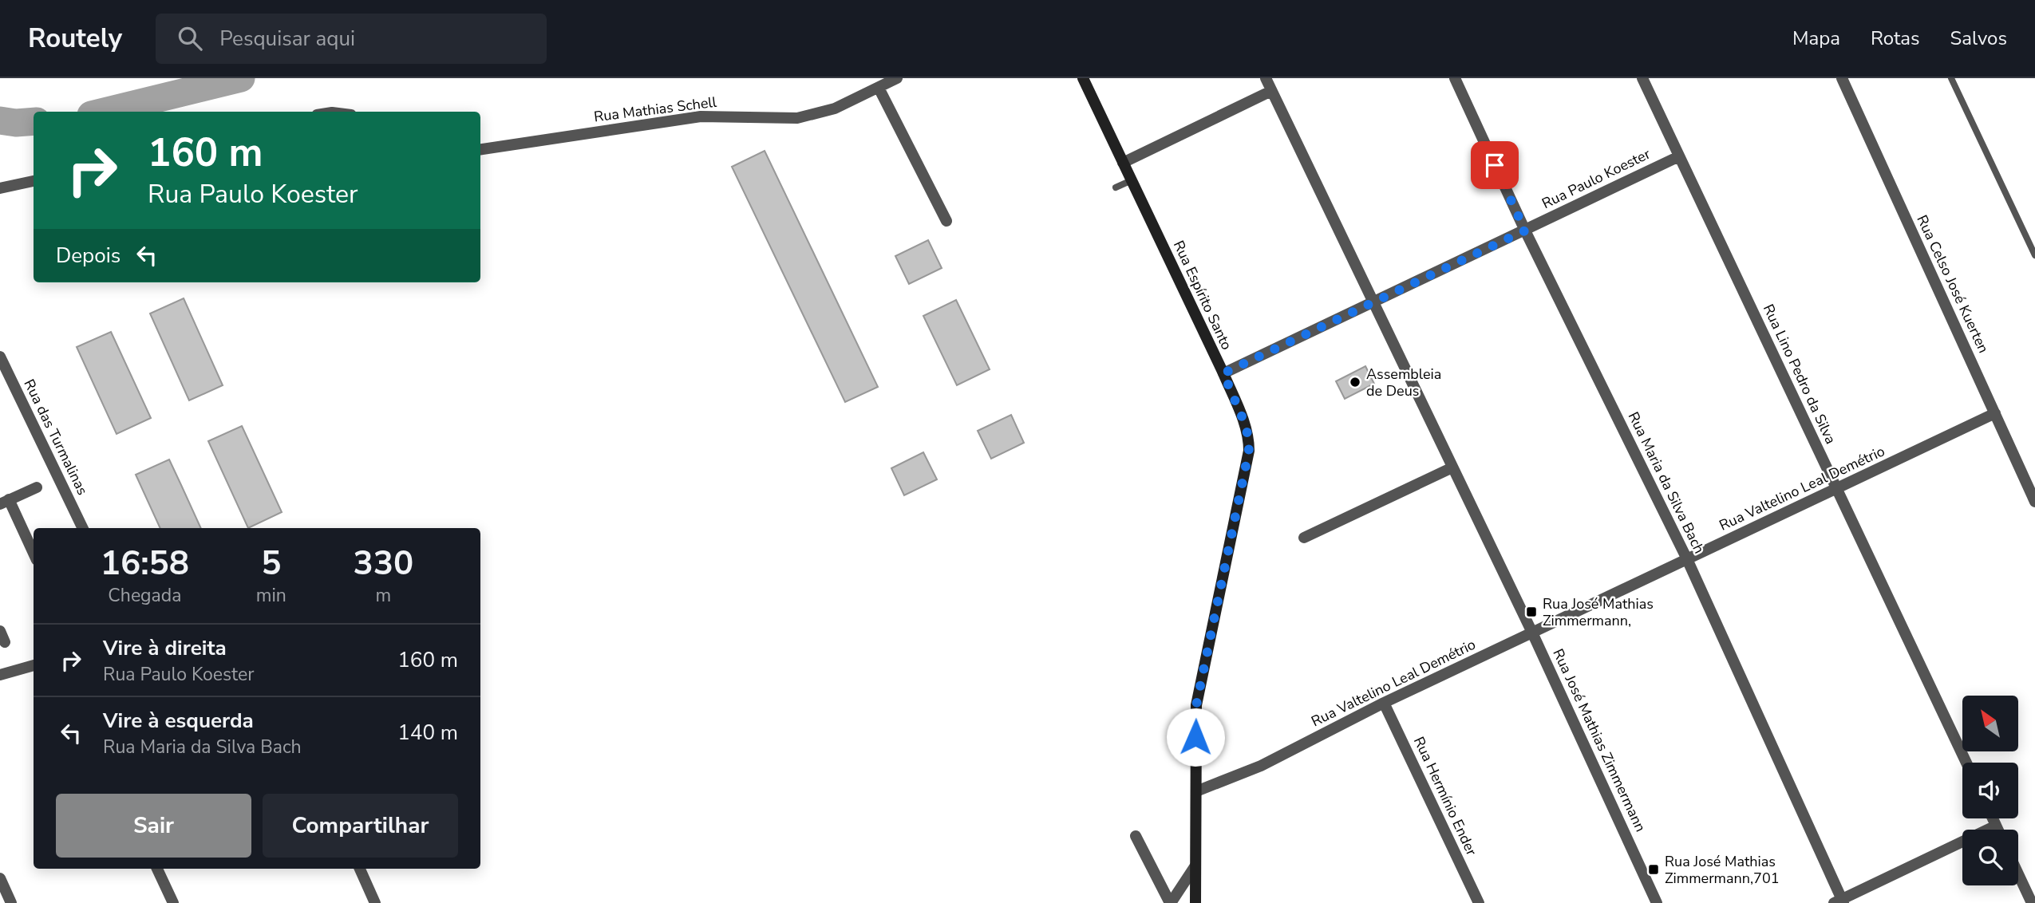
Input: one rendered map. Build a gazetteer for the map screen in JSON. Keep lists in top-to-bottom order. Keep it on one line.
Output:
{"streets":{"street":["Rua Mathias Schell","Rua Paulo Koester","Rua Celso José Kuerten","Rua Espírito Santo","Rua Lino Pedro da Silva","Rua das Turmalinas","Rua Maria da Silva Bach","Rua Valtelino Leal Demétrio","Rua José Mathias Zimmermann","Rua Hermínio Ender"]},"crossings":[["Rua Paulo Koester","Rua Espírito Santo"],["Rua Paulo Koester","Rua Lino Pedro da Silva"],["Rua Paulo Koester","Rua Maria da Silva Bach"],["Rua Paulo Koester","Rua José Mathias Zimmermann"],["Rua Celso José Kuerten","Rua Valtelino Leal Demétrio"],["Rua Espírito Santo","Rua Valtelino Leal Demétrio"],["Rua Lino Pedro da Silva","Rua Valtelino Leal Demétrio"],["Rua Maria da Silva Bach","Rua Valtelino Leal Demétrio"],["Rua Valtelino Leal Demétrio","Rua José Mathias Zimmermann"],["Rua Valtelino Leal Demétrio","Rua Hermínio Ender"]],"places":{"other":["Assembleia de Deus"],"transit":["Rua José Mathias Zimmermann,","Rua José Mathias Zimmermann,701"]},"north":"top left","page":{"header":"Routely","search":"Pesquisar aqui","nav":["Mapa","Rotas","Salvos"],"turn":["160 m","Rua Paulo Koester"],"then":"Depois","eta":["16:58","Chegada","5","min","330","m"],"list":[{"name":"Vire à direita","note":"Rua Paulo Koester","value":"160 m"},{"name":"Vire à esquerda","note":"Rua Maria da Silva Bach","value":"140 m"}],"buttons":["Sair","Compartilhar"]}}
